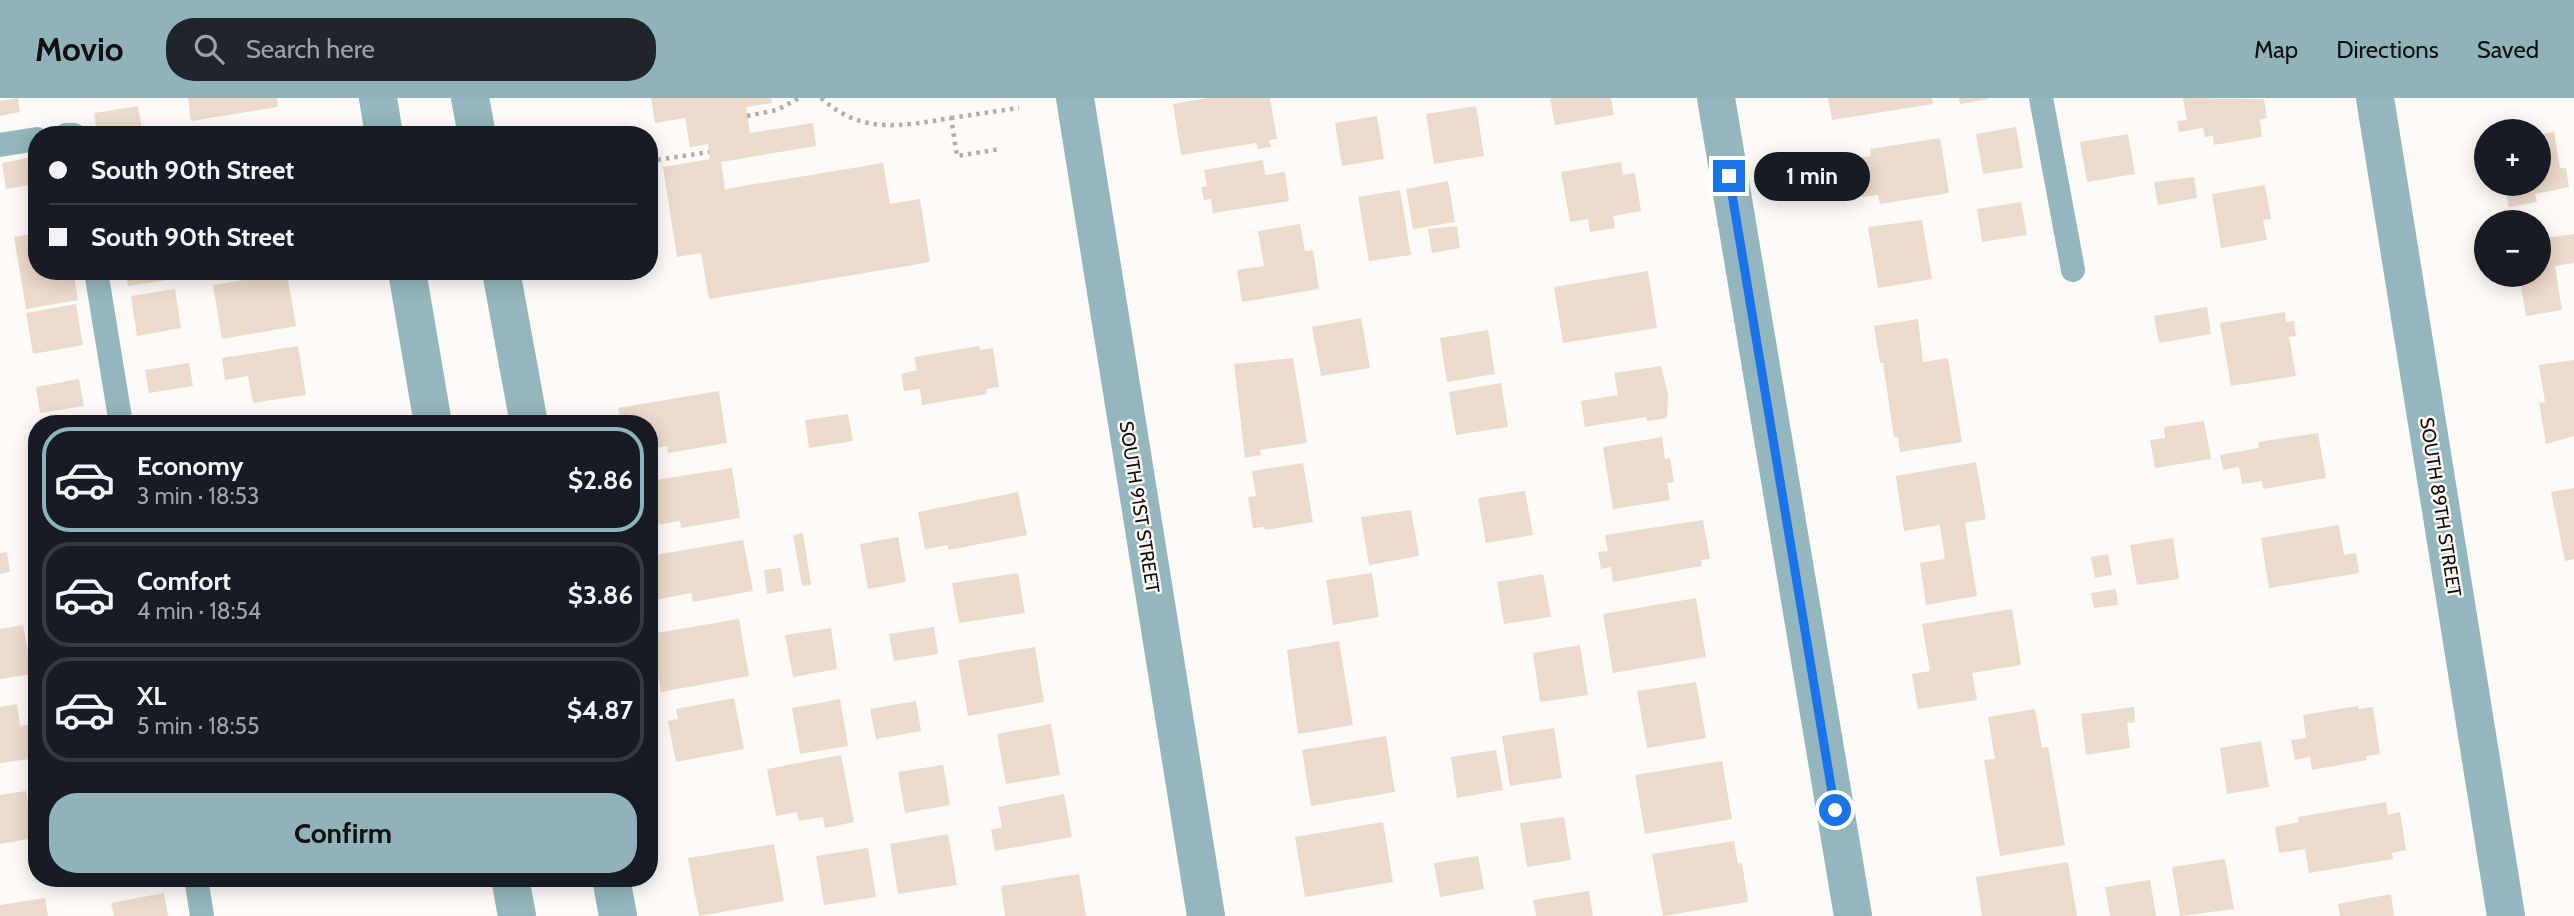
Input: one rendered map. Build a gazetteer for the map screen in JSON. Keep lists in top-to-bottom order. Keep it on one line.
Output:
{"streets":{"street":["SOUTH 91ST STREET","SOUTH 89TH STREET"]},"page":{"header":"Movio","search":"Search here","nav":["Map","Directions","Saved"],"map_buttons":["+","−"],"banner":["South 90th Street","South 90th Street"],"bubble":"1 min","list":[{"name":"Economy","note":"3 min · 18:53","value":"$2.86"},{"name":"Comfort","note":"4 min · 18:54","value":"$3.86"},{"name":"XL","note":"5 min · 18:55","value":"$4.87"}],"buttons":"Confirm"}}
